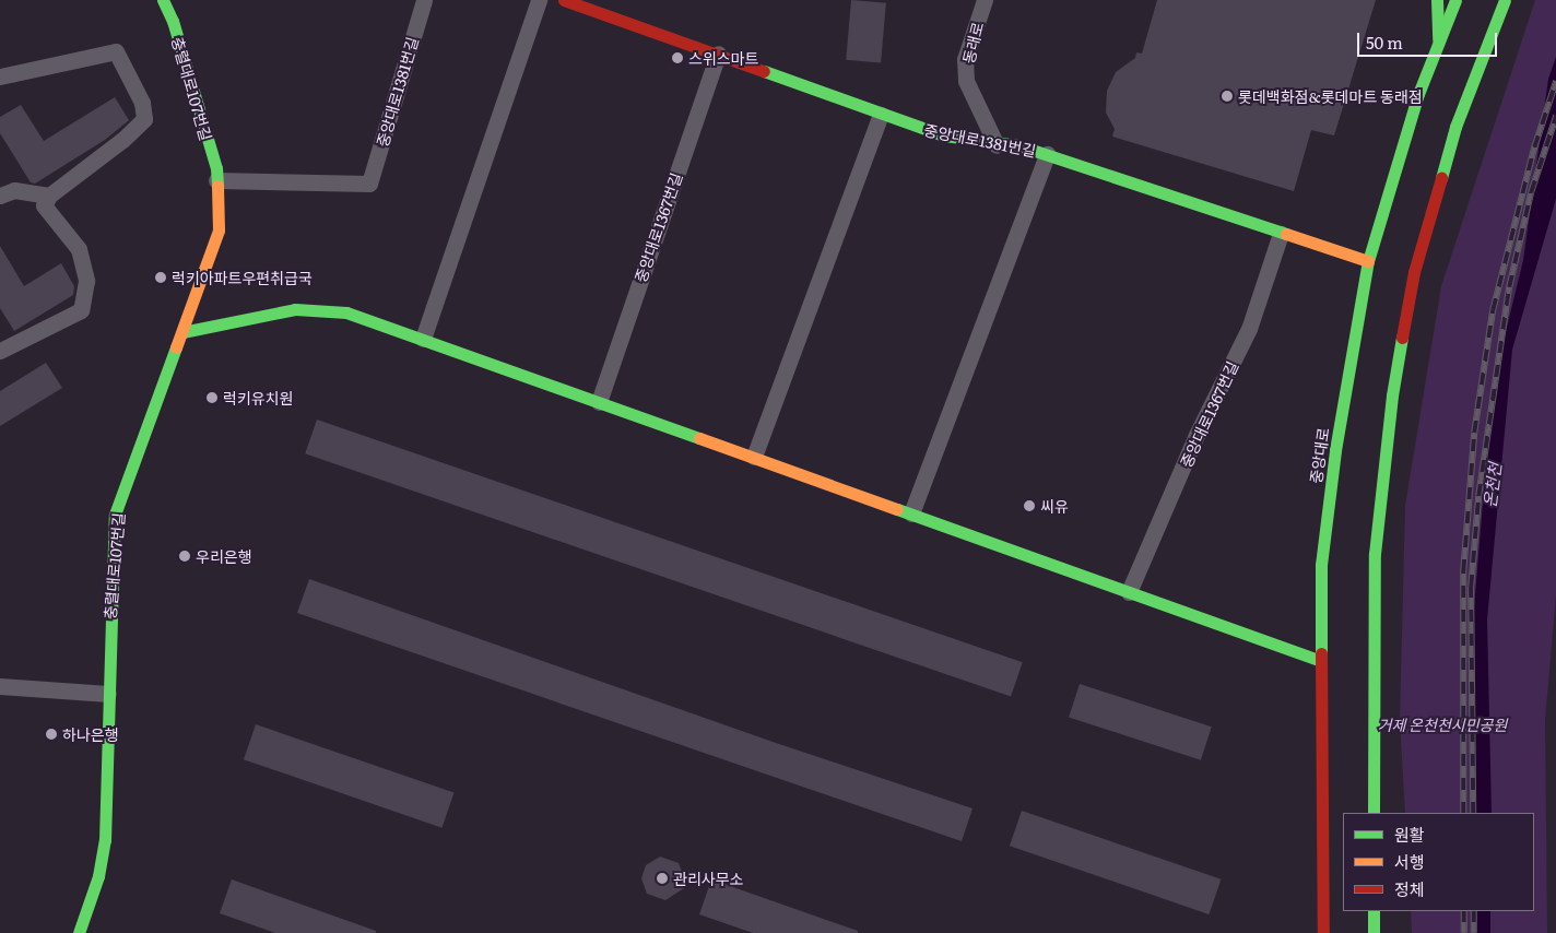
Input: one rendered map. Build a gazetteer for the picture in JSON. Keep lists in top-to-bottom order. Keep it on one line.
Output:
{"streets":{"street":["동래로","충렬대로107번길","중앙대로1381번길","중앙대로1367번길","중앙대로"]},"crossings":[["동래로","중앙대로1381번길"],["충렬대로107번길","중앙대로1381번길"],["중앙대로1381번길","중앙대로1367번길"],["중앙대로1381번길","중앙대로"]],"water":["온천천"],"parks":["거제 온천천시민공원"],"places":["스위스마트","롯데백화점&롯데마트 동래점","럭키아파트우편취급국","럭키유치원","씨유","우리은행","하나은행","관리사무소"],"legend":["원활","서행","정체"],"scale_bar":"50 m"}
